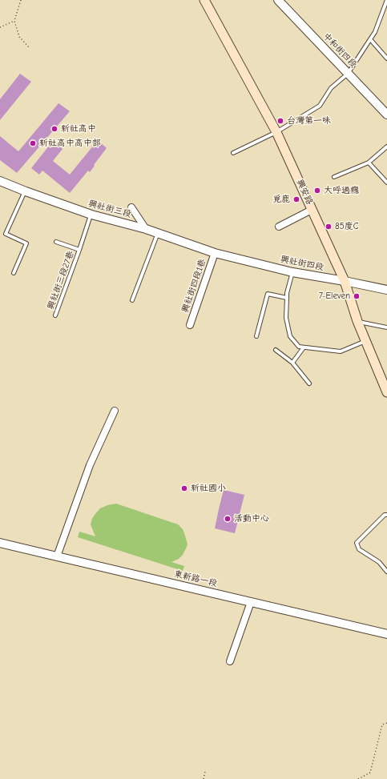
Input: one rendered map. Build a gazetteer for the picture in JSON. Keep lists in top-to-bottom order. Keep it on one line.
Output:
{"streets":{"main road":["興安路"],"street":["中和街四段","興社街三段","興社街四段","興社街四段1巷","東新路一段"],"lane":["興社街三段27巷"]},"crossings":[["興安路","興社街四段"],["興社街三段","興社街四段"],["興社街三段","興社街三段27巷"],["興社街三段","興社街四段1巷"],["興社街四段","興社街四段1巷"]],"places":["台灣第一味","新社高中","新社高中高中部","大呼過癮","覓鹿","85度C","7-Eleven","新社國小","活動中心"]}
